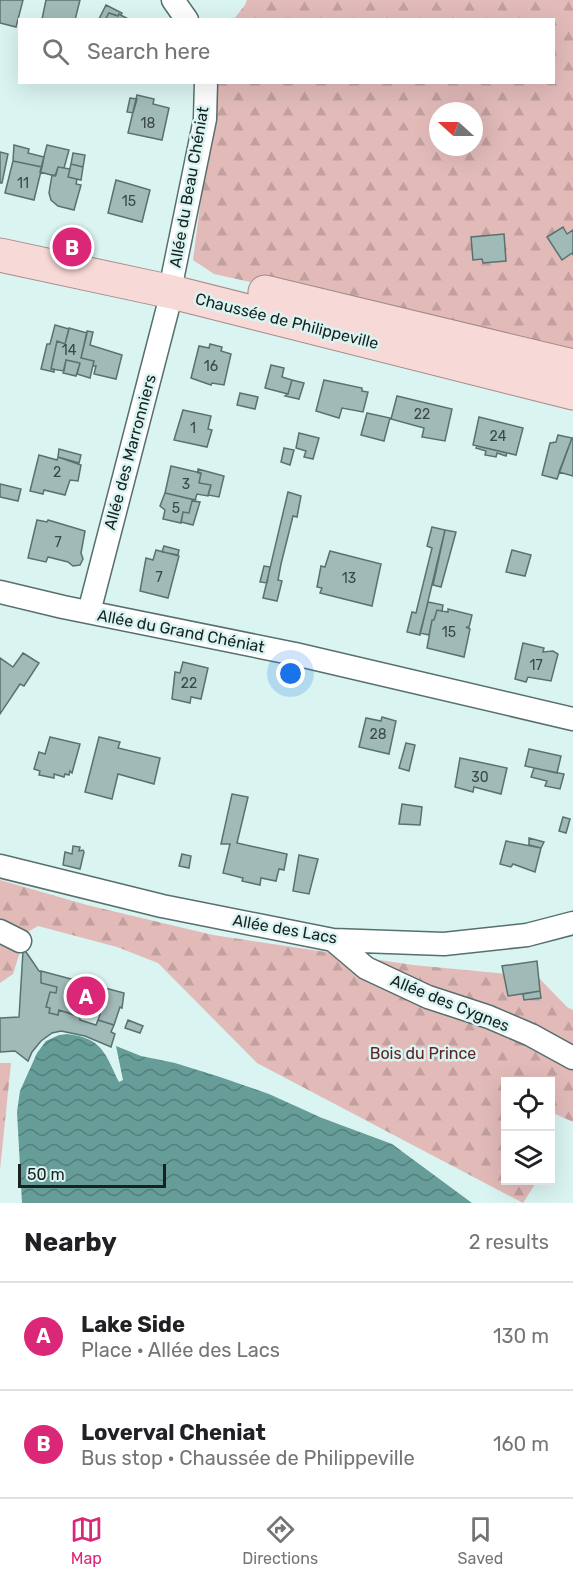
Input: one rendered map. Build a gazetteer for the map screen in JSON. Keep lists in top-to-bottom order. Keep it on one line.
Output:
{"streets":{"main road":["Chaussée de Philippeville"],"street":["Allée du Beau Chéniat","Allée des Marronniers","Allée du Grand Chéniat","Allée des Lacs","Allée des Cygnes"]},"crossings":[["Allée du Beau Chéniat","Chaussée de Philippeville"],["Allée du Beau Chéniat","Allée des Marronniers"],["Chaussée de Philippeville","Allée des Marronniers"],["Allée des Marronniers","Allée du Grand Chéniat"],["Allée des Lacs","Allée des Cygnes"]],"parks":["Bois du Prince"],"house_numbers":["18","11","15","14","16","22","1","24","2","3","5","7","7","13","15","17","22","28","30"],"scale_bar":"50 m","north":"left","page":{"search":"Search here","pins":["B","A"],"scale":"50 m","heading":["Nearby","2 results"],"list":[{"mark":"A","name":"Lake Side","note":"Place · Allée des Lacs","value":"130 m"},{"mark":"B","name":"Loverval Cheniat","note":"Bus stop · Chaussée de Philippeville","value":"160 m"}],"nav":["Map","Directions","Saved"]}}
